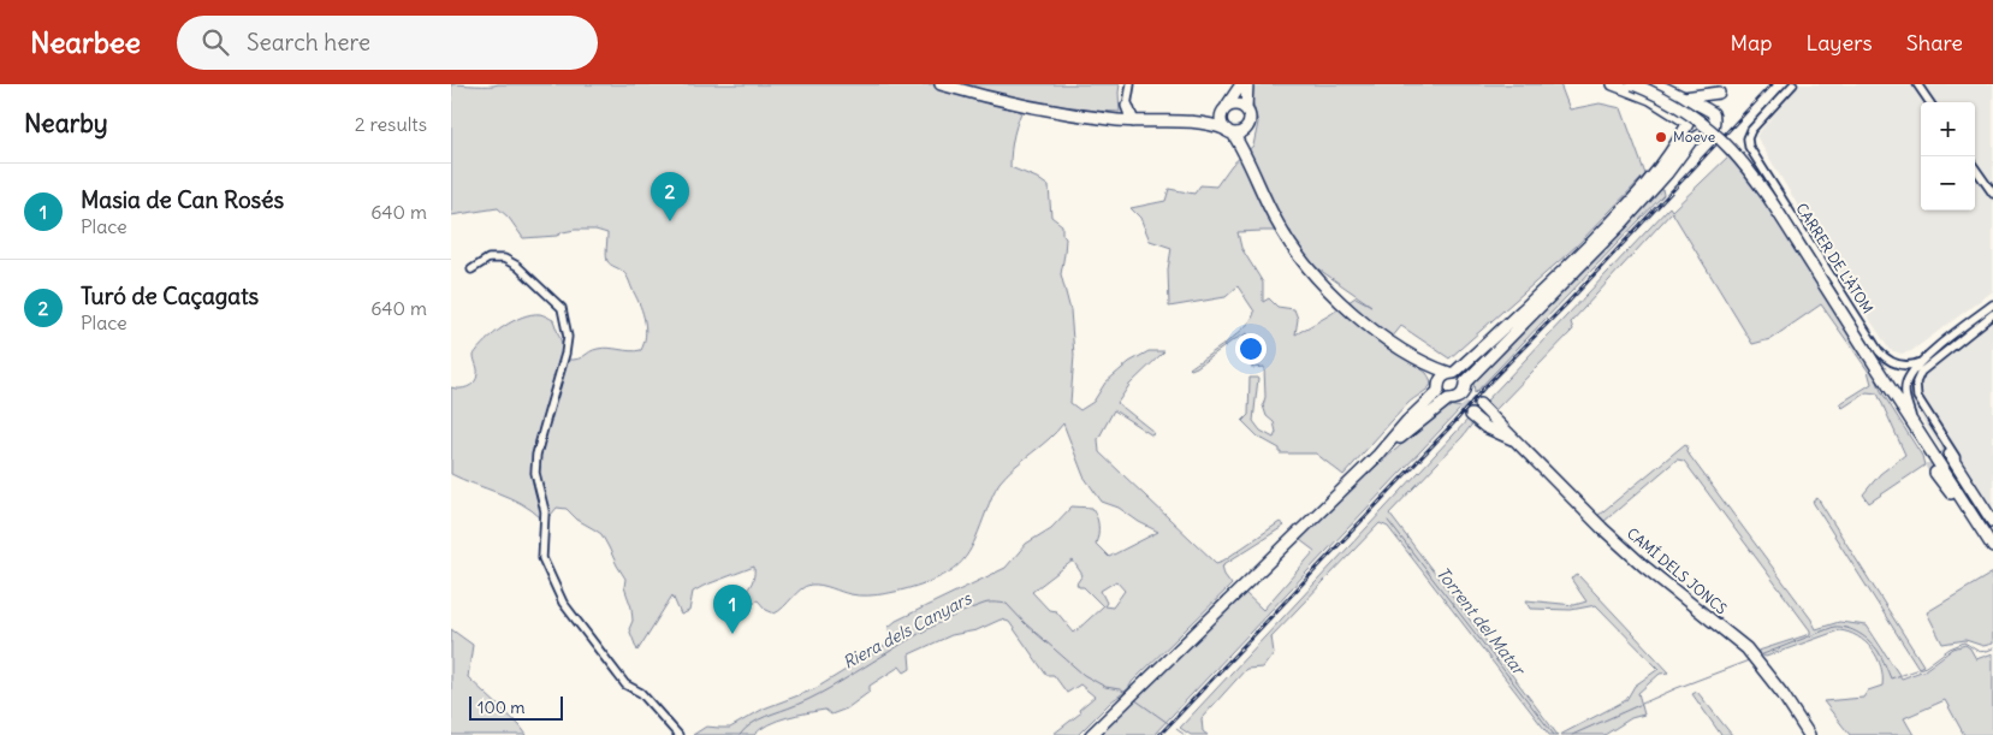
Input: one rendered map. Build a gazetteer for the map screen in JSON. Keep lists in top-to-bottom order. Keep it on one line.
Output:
{"streets":{"street":["CARRER DE L'ÀTOM","CAMÍ DELS JONCS"]},"water":["Torrent del Matar","Riera dels Canyars"],"places":["Moeve"],"scale_bar":"100 m","page":{"header":"Nearbee","search":"Search here","nav":["Map","Layers","Share"],"heading":["Nearby","2 results"],"map_buttons":["+","−"],"list":[{"mark":"1","name":"Masia de Can Rosés","note":"Place","value":"640 m"},{"mark":"2","name":"Turó de Caçagats","note":"Place","value":"640 m"}],"pins":["2","1"],"scale":"100 m"}}
